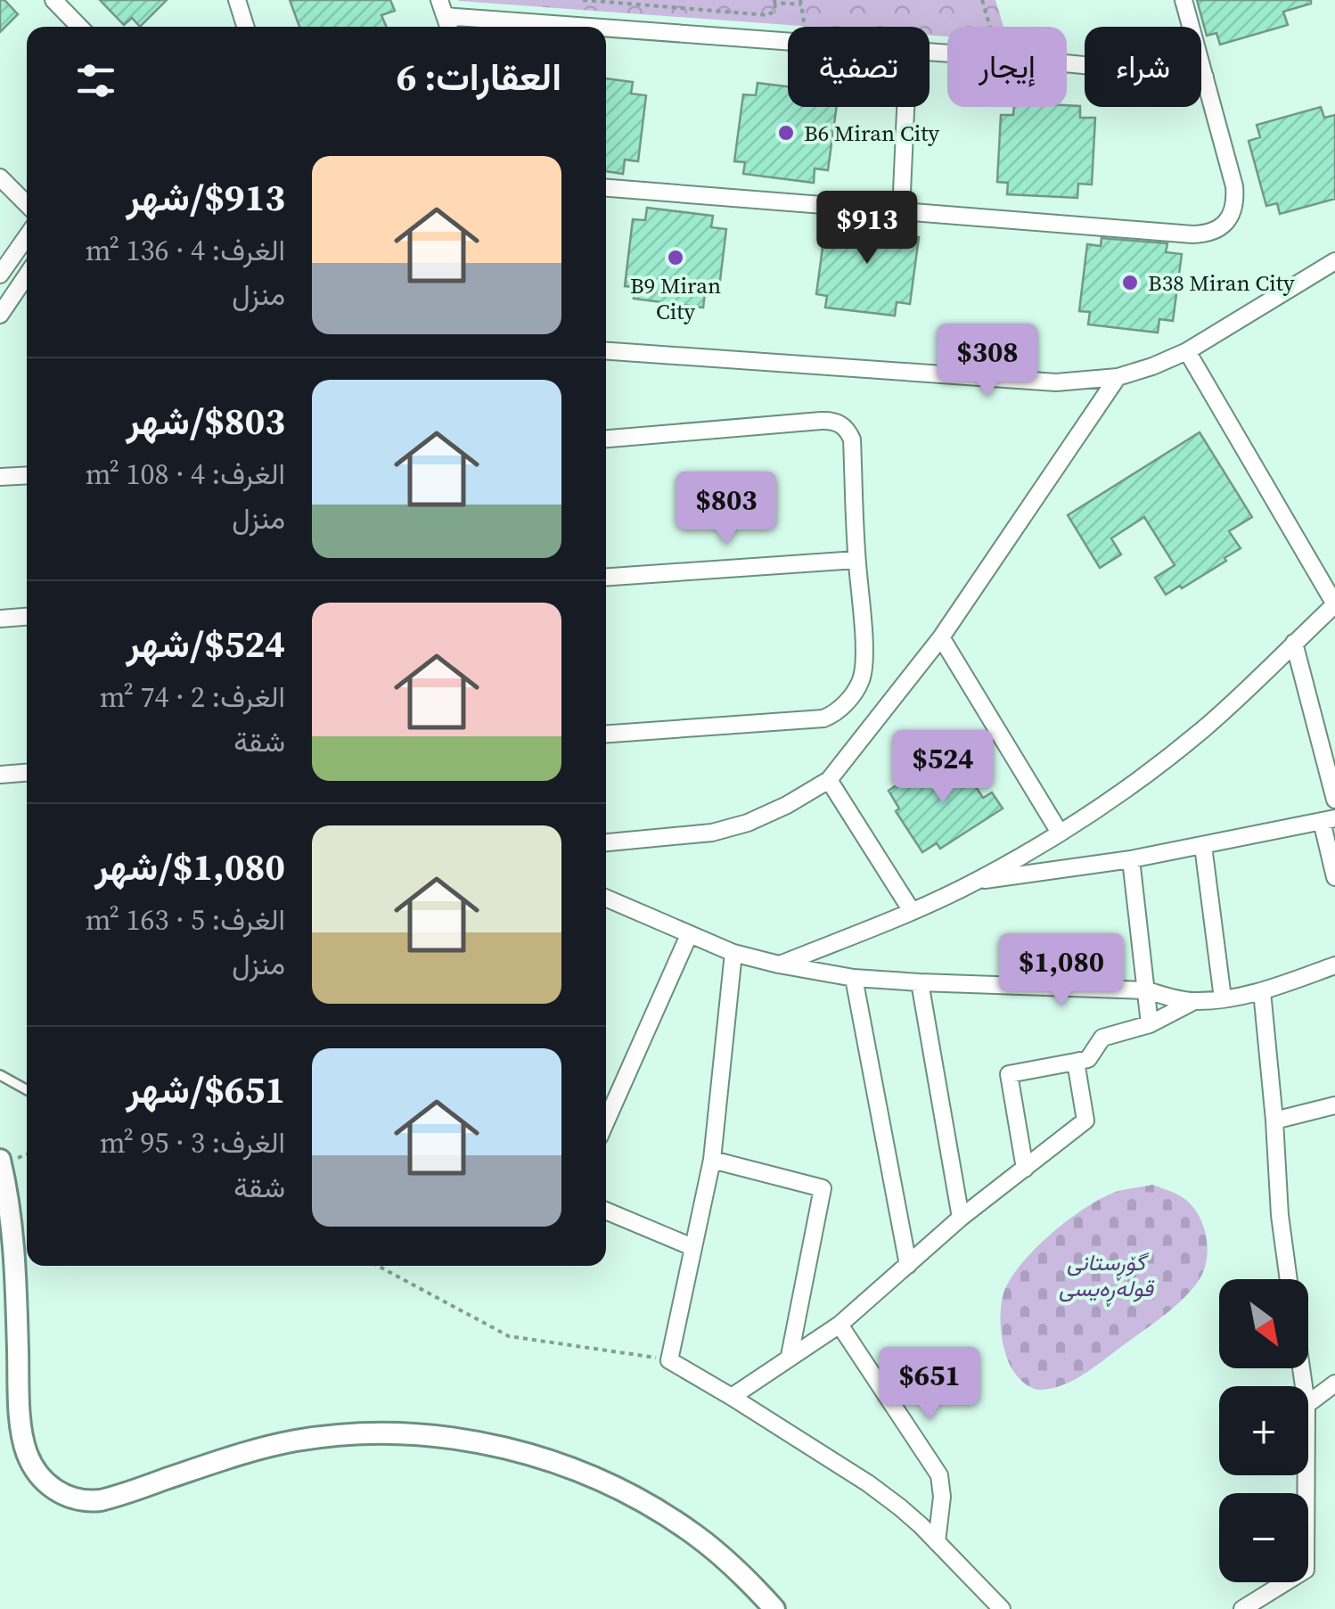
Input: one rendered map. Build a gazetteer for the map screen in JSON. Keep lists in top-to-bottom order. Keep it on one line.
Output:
{"parks":["گۆڕستانی قولەڕەیسی"],"places":["B6 Miran City","B9 Miran City","B38 Miran City"],"north":"bottom right","page":{"chip":["شراء","إيجار","تصفية"],"heading":"العقارات: 6","list":[{"name":"$913/شهر","note":"الغرف: 4 · 136 m² · منزل"},{"name":"$803/شهر","note":"الغرف: 4 · 108 m² · منزل"},{"name":"$524/شهر","note":"الغرف: 2 · 74 m² · شقة"},{"name":"$1,080/شهر","note":"الغرف: 5 · 163 m² · منزل"},{"name":"$651/شهر","note":"الغرف: 3 · 95 m² · شقة"}],"price":["$913","$308","$803","$524","$1,080","$651"],"map_buttons":["+","−"]}}
